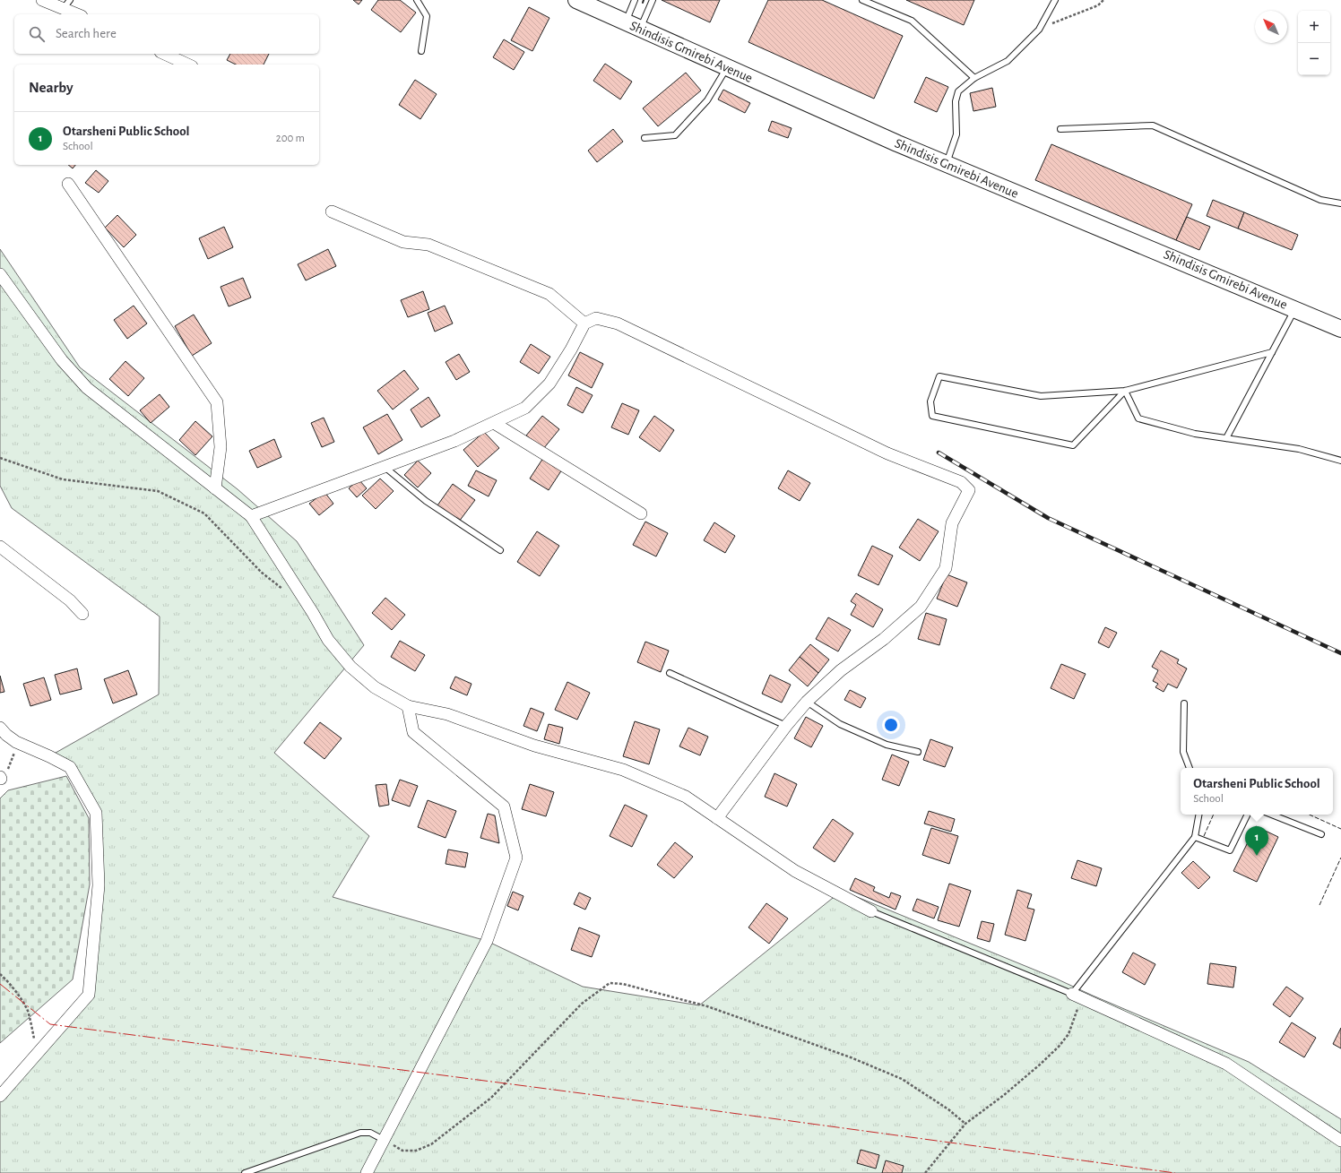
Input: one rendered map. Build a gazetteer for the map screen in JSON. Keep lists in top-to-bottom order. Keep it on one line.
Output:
{"streets":{"main road":["Shindisis Gmirebi Avenue"]},"north":"top left","page":{"map_buttons":["+","−"],"search":"Search here","heading":"Nearby","list":[{"mark":"1","name":"Otarsheni Public School","note":"School","value":"200 m"}],"popup":["Otarsheni Public School","School"],"pins":"1"}}
